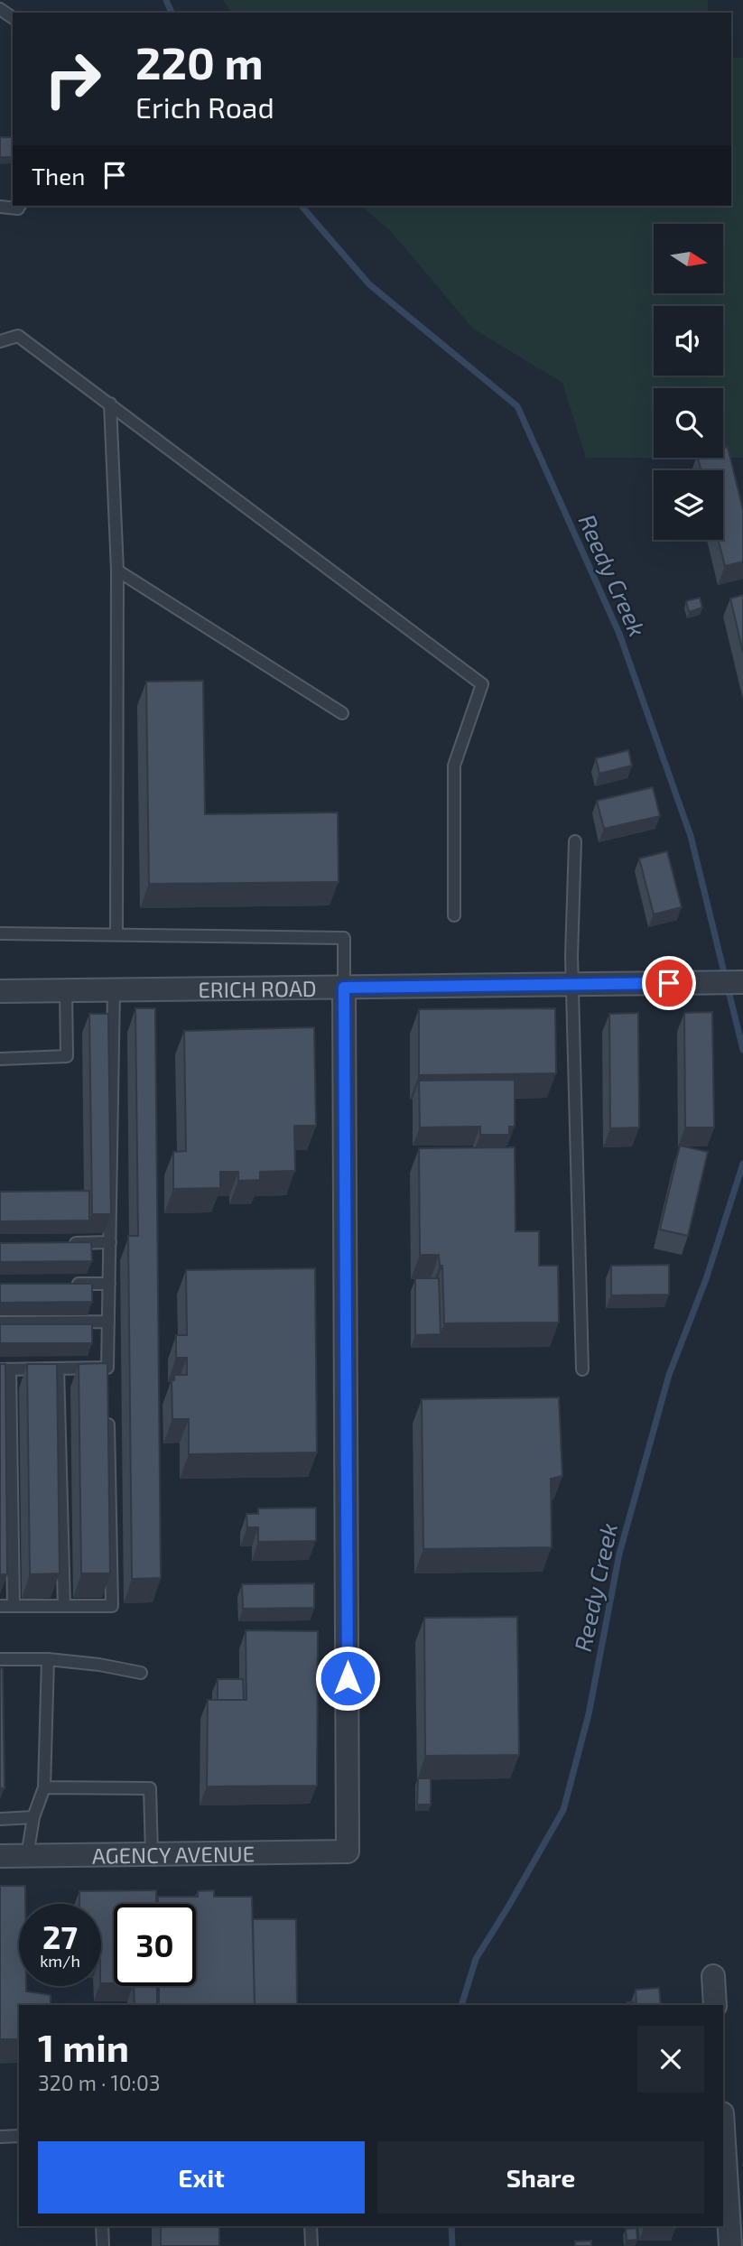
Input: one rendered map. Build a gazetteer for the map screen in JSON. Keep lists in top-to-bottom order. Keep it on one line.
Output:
{"streets":{"street":["ERICH ROAD","AGENCY AVENUE"]},"crossings":[["ERICH ROAD","AGENCY AVENUE"]],"water":["Reedy Creek"],"north":"right","page":{"turn":["220 m","Erich Road"],"then":"Then","speed":"27 km/h","limit":"30","heading":["1 min","320 m · 10:03"],"buttons":["Exit","Share"]}}
